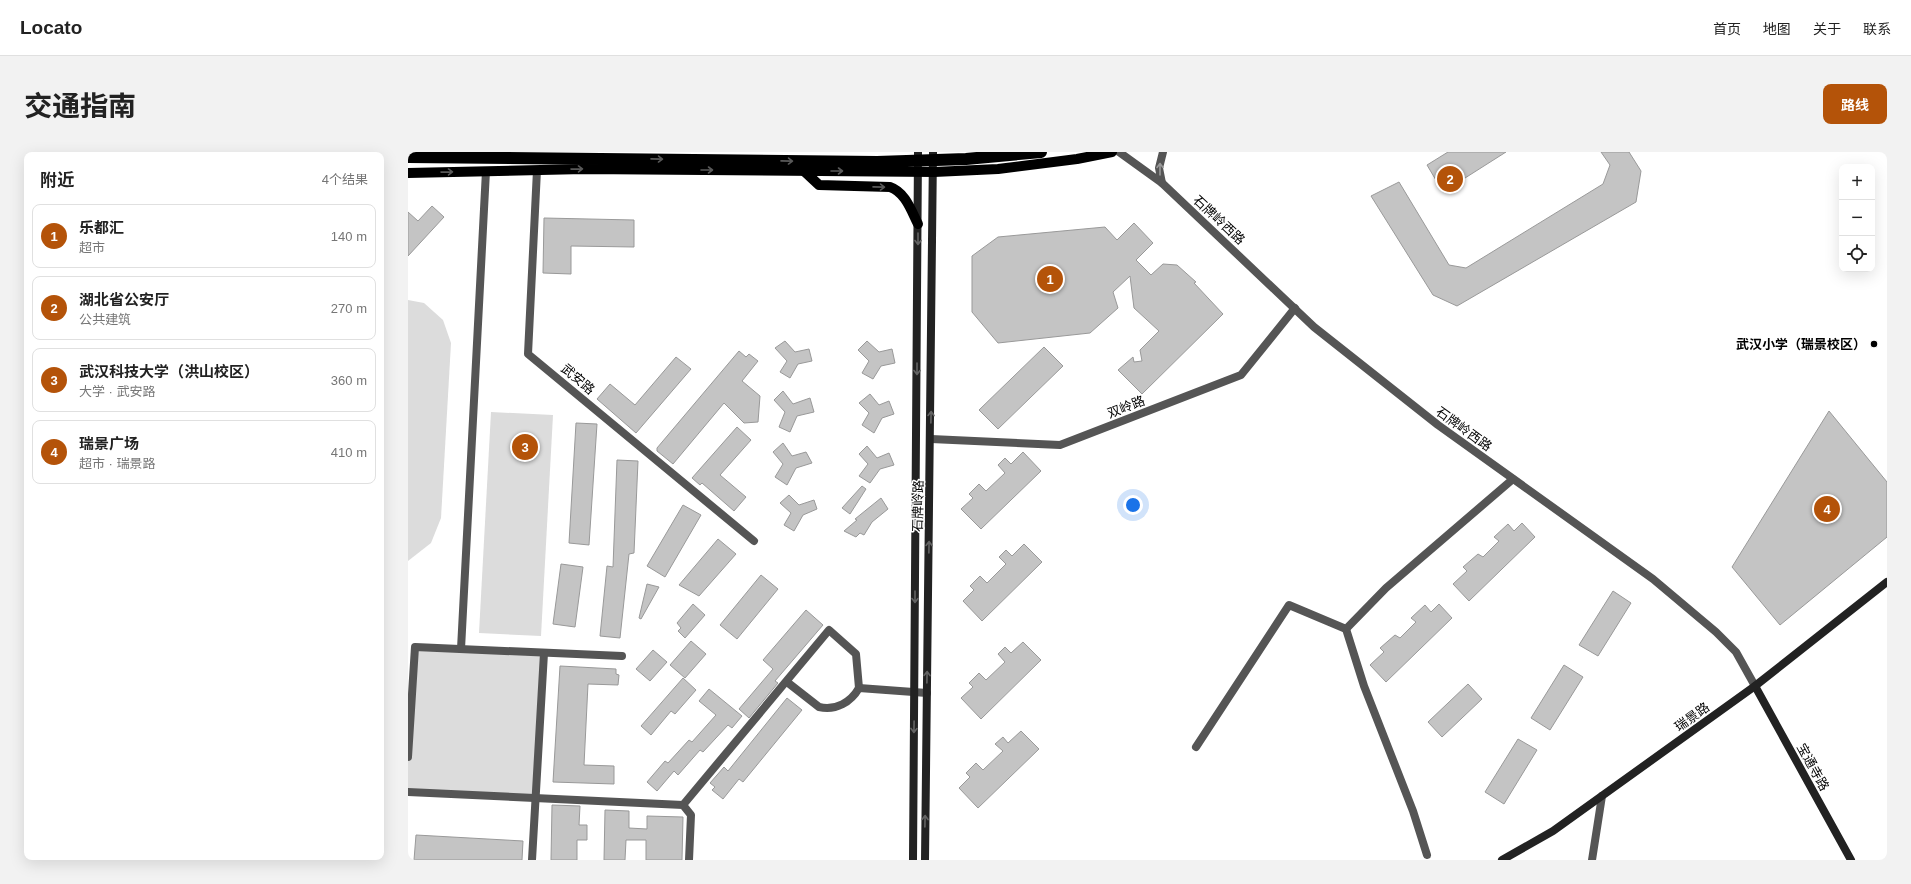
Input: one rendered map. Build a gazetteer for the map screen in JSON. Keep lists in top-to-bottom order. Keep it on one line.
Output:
{"streets":{"main road":["石牌岭路","瑞景路","宝通寺路"],"street":["石牌岭西路","武安路","双岭路"]},"crossings":[["石牌岭西路","双岭路"],["石牌岭西路","瑞景路"],["石牌岭西路","宝通寺路"],["双岭路","石牌岭路"],["瑞景路","宝通寺路"]],"places":["武汉小学（瑞景校区）"],"page":{"header":"Locato","nav":["首页","地图","关于","联系"],"title":"交通指南","buttons":"路线","heading":["附近","4个结果"],"map_buttons":["+","−"],"pins":["2","1","3","4"],"list":[{"mark":"1","name":"乐都汇","note":"超市","value":"140 m"},{"mark":"2","name":"湖北省公安厅","note":"公共建筑","value":"270 m"},{"mark":"3","name":"武汉科技大学（洪山校区）","note":"大学 · 武安路","value":"360 m"},{"mark":"4","name":"瑞景广场","note":"超市 · 瑞景路","value":"410 m"}]}}
